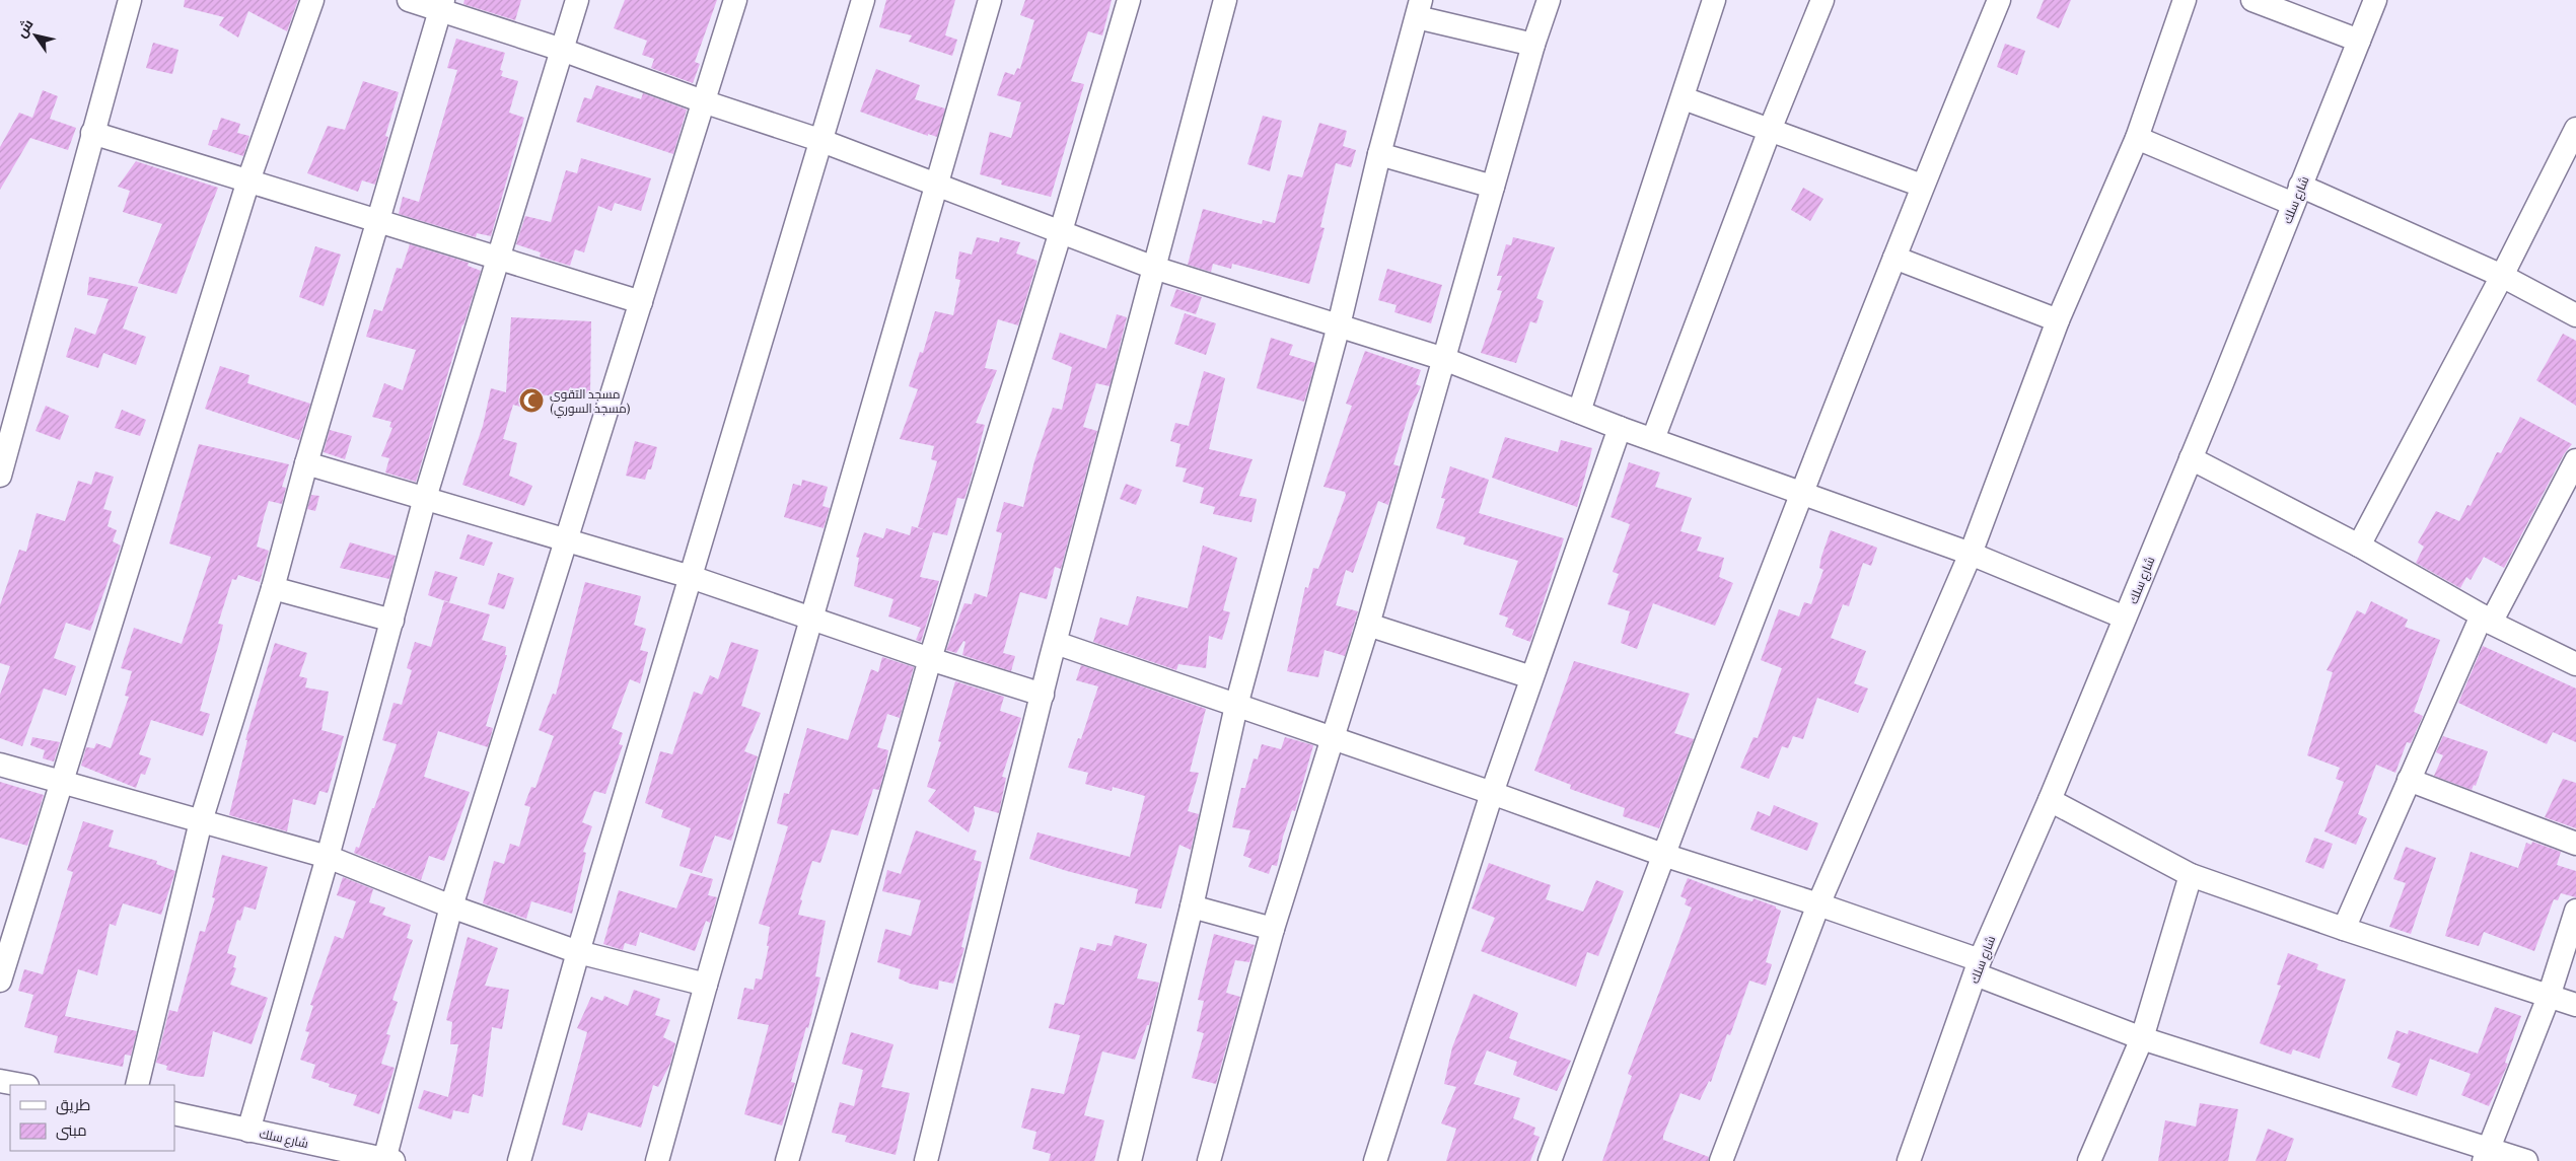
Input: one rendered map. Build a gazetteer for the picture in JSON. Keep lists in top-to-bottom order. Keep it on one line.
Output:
{"streets":{"street":["شارع سلك"]},"places":{"mosque":["مسجد التقوى (مسجد السوري)"]},"legend":["طريق","مبنى"],"north":"top left"}
